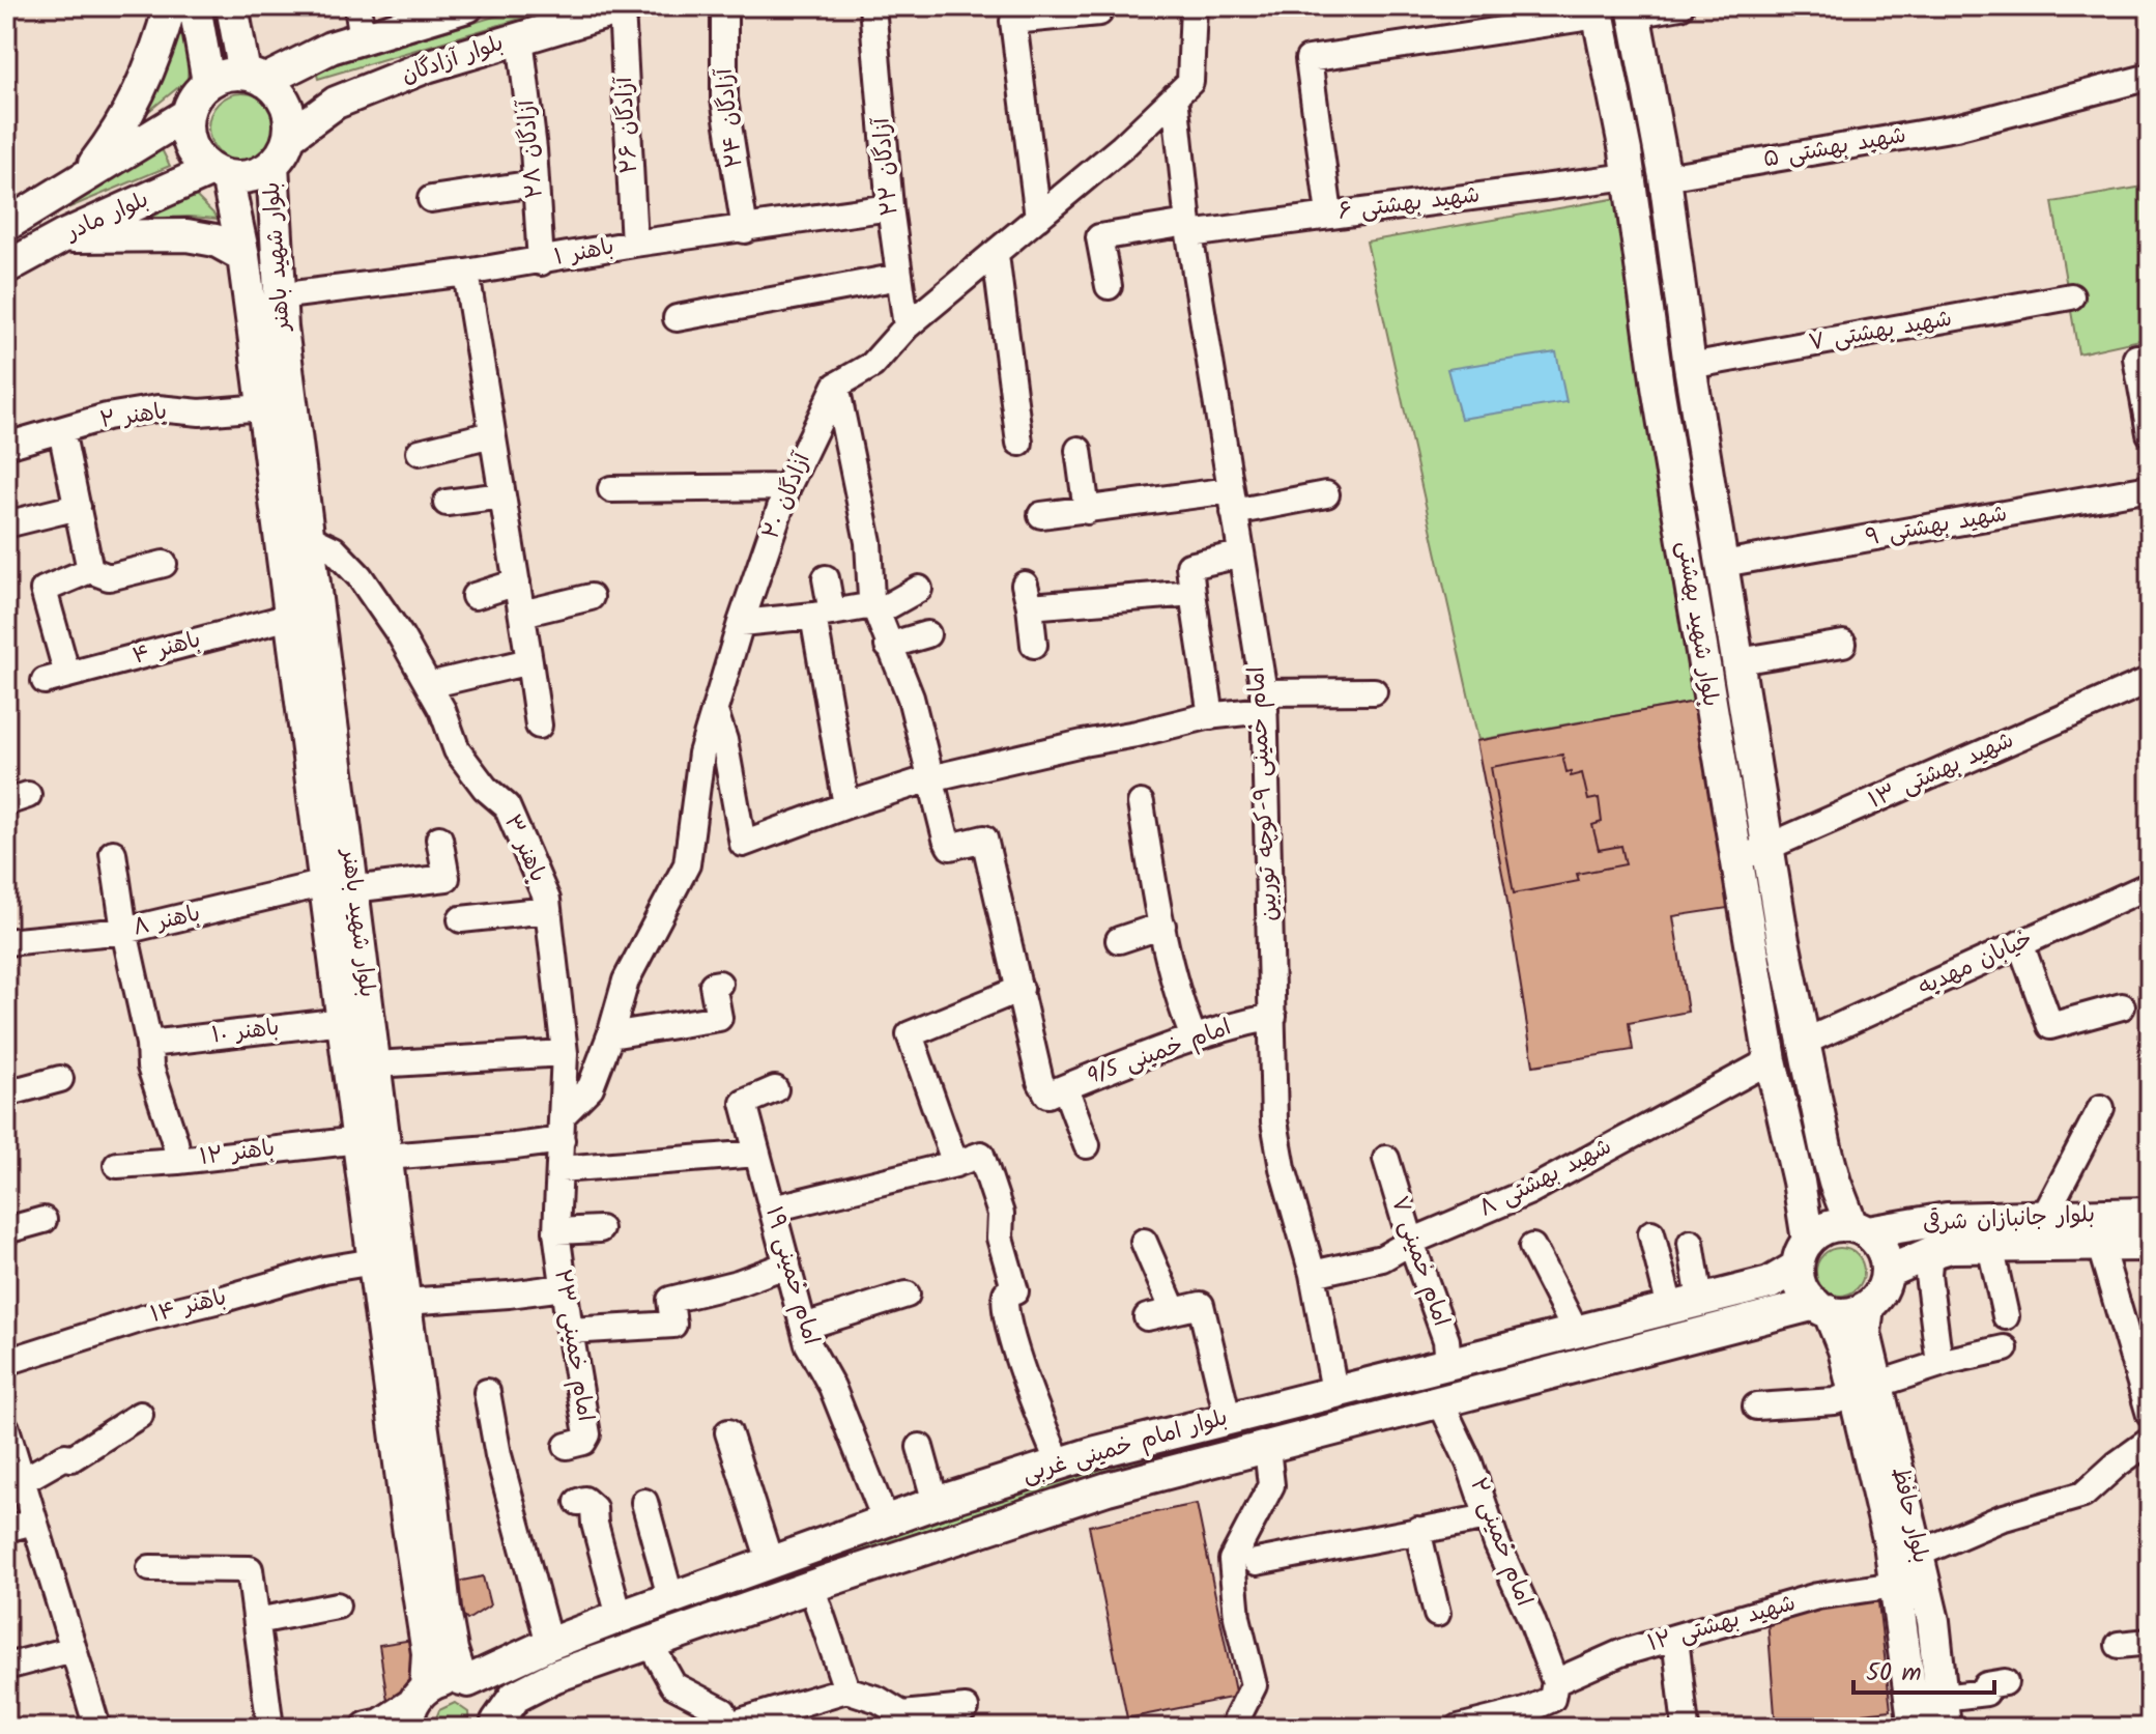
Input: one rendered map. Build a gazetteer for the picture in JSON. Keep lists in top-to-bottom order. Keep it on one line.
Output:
{"streets":{"main road":["بلوار آزادگان","بلوار مادر","بلوار شهید باهنر","بلوار شهید بهشتی","بلوار جانبازان شرقی","بلوار امام خمینی غربی","بلوار حافظ"],"street":["آزادگان ۲۴","آزادگان ۲۶","شهید بهشتی ۵","آزادگان ۲۸","آزادگان ۲۲","شهید بهشتی ۶","باهنر ۱","شهید بهشتی ۷","باهنر ۲","آزادگان ۲۰","شهید بهشتی ۹","باهنر ۴","شهید بهشتی ۱۳","امام خمینی ۹-کوچه توربین","باهنر ۳","باهنر ۸","خیابان مهدیه","باهنر ۱۰","امام خمینی 9/5","باهنر ۱۲","شهید بهشتی ۸","امام خمینی ۷","امام خمینی ۱۹","باهنر ۱۴","امام خمینی ۲۳","امام خمینی ۲","شهید بهشتی ۱۲"]},"crossings":[["بلوار آزادگان","آزادگان ۲۶"],["بلوار آزادگان","آزادگان ۲۸"],["بلوار آزادگان","بلوار مادر"],["بلوار آزادگان","بلوار شهید باهنر"],["آزادگان ۲۴","باهنر ۱"],["آزادگان ۲۶","باهنر ۱"],["شهید بهشتی ۵","بلوار شهید بهشتی"],["آزادگان ۲۸","باهنر ۱"],["آزادگان ۲۲","باهنر ۱"],["شهید بهشتی ۶","بلوار شهید بهشتی"],["شهید بهشتی ۶","امام خمینی ۹-کوچه توربین"],["بلوار مادر","بلوار شهید باهنر"],["باهنر ۱","بلوار شهید باهنر"],["بلوار شهید باهنر","باهنر ۲"],["بلوار شهید باهنر","باهنر ۴"],["بلوار شهید باهنر","باهنر ۳"],["بلوار شهید باهنر","باهنر ۸"],["بلوار شهید باهنر","باهنر ۱۰"],["بلوار شهید باهنر","باهنر ۱۲"],["بلوار شهید باهنر","باهنر ۱۴"],["بلوار شهید باهنر","بلوار امام خمینی غربی"],["شهید بهشتی ۷","بلوار شهید بهشتی"],["آزادگان ۲۰","باهنر ۳"],["شهید بهشتی ۹","بلوار شهید بهشتی"],["بلوار شهید بهشتی","شهید بهشتی ۱۳"],["بلوار شهید بهشتی","خیابان مهدیه"],["بلوار شهید بهشتی","شهید بهشتی ۸"],["بلوار شهید بهشتی","بلوار جانبازان شرقی"],["بلوار شهید بهشتی","بلوار امام خمینی غربی"],["بلوار شهید بهشتی","بلوار حافظ"],["امام خمینی ۹-کوچه توربین","امام خمینی 9/5"],["امام خمینی ۹-کوچه توربین","شهید بهشتی ۸"],["امام خمینی ۹-کوچه توربین","بلوار امام خمینی غربی"],["باهنر ۳","امام خمینی ۲۳"],["شهید بهشتی ۸","امام خمینی ۷"],["بلوار جانبازان شرقی","بلوار امام خمینی غربی"],["بلوار جانبازان شرقی","بلوار حافظ"],["امام خمینی ۷","بلوار امام خمینی غربی"],["امام خمینی ۱۹","بلوار امام خمینی غربی"],["بلوار امام خمینی غربی","بلوار حافظ"],["بلوار امام خمینی غربی","امام خمینی ۲"],["بلوار حافظ","شهید بهشتی ۱۲"],["امام خمینی ۲","شهید بهشتی ۱۲"]],"scale_bar":"50 m"}
